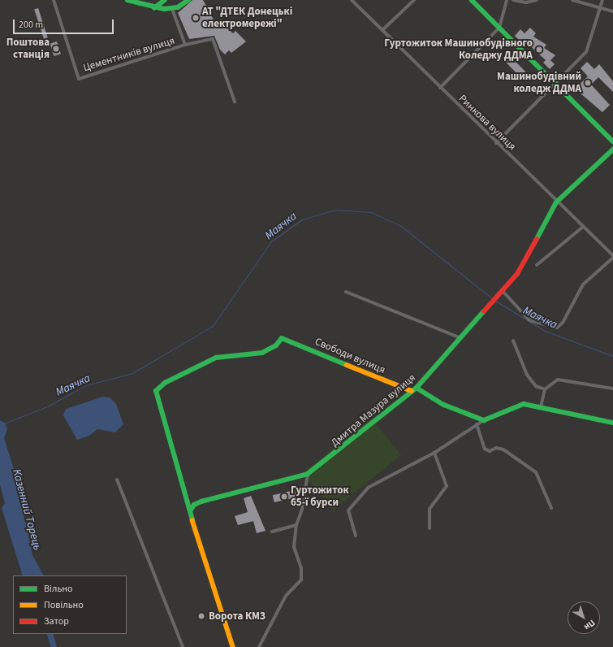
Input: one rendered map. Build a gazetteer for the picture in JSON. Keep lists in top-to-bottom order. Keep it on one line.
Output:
{"streets":{"street":["Цементників вулиця","Ринкова вулиця","Свободи вулиця","Дмитра Мазура вулиця"]},"crossings":[["Ринкова вулиця","Дмитра Мазура вулиця"],["Свободи вулиця","Дмитра Мазура вулиця"]],"water":["Маячка","Казенний Торець"],"places":["АТ \"ДТЕК Донецькі електромережі\"","Поштова станція","Гуртожиток Машинобудівного Коледжу ДДМА","Машинобудівний коледж ДДМА","Гуртожиток 65-ї бурси","Ворота КМЗ"],"legend":["Вільно","Повільно","Затор"],"scale_bar":"200 m","north":"bottom right"}
